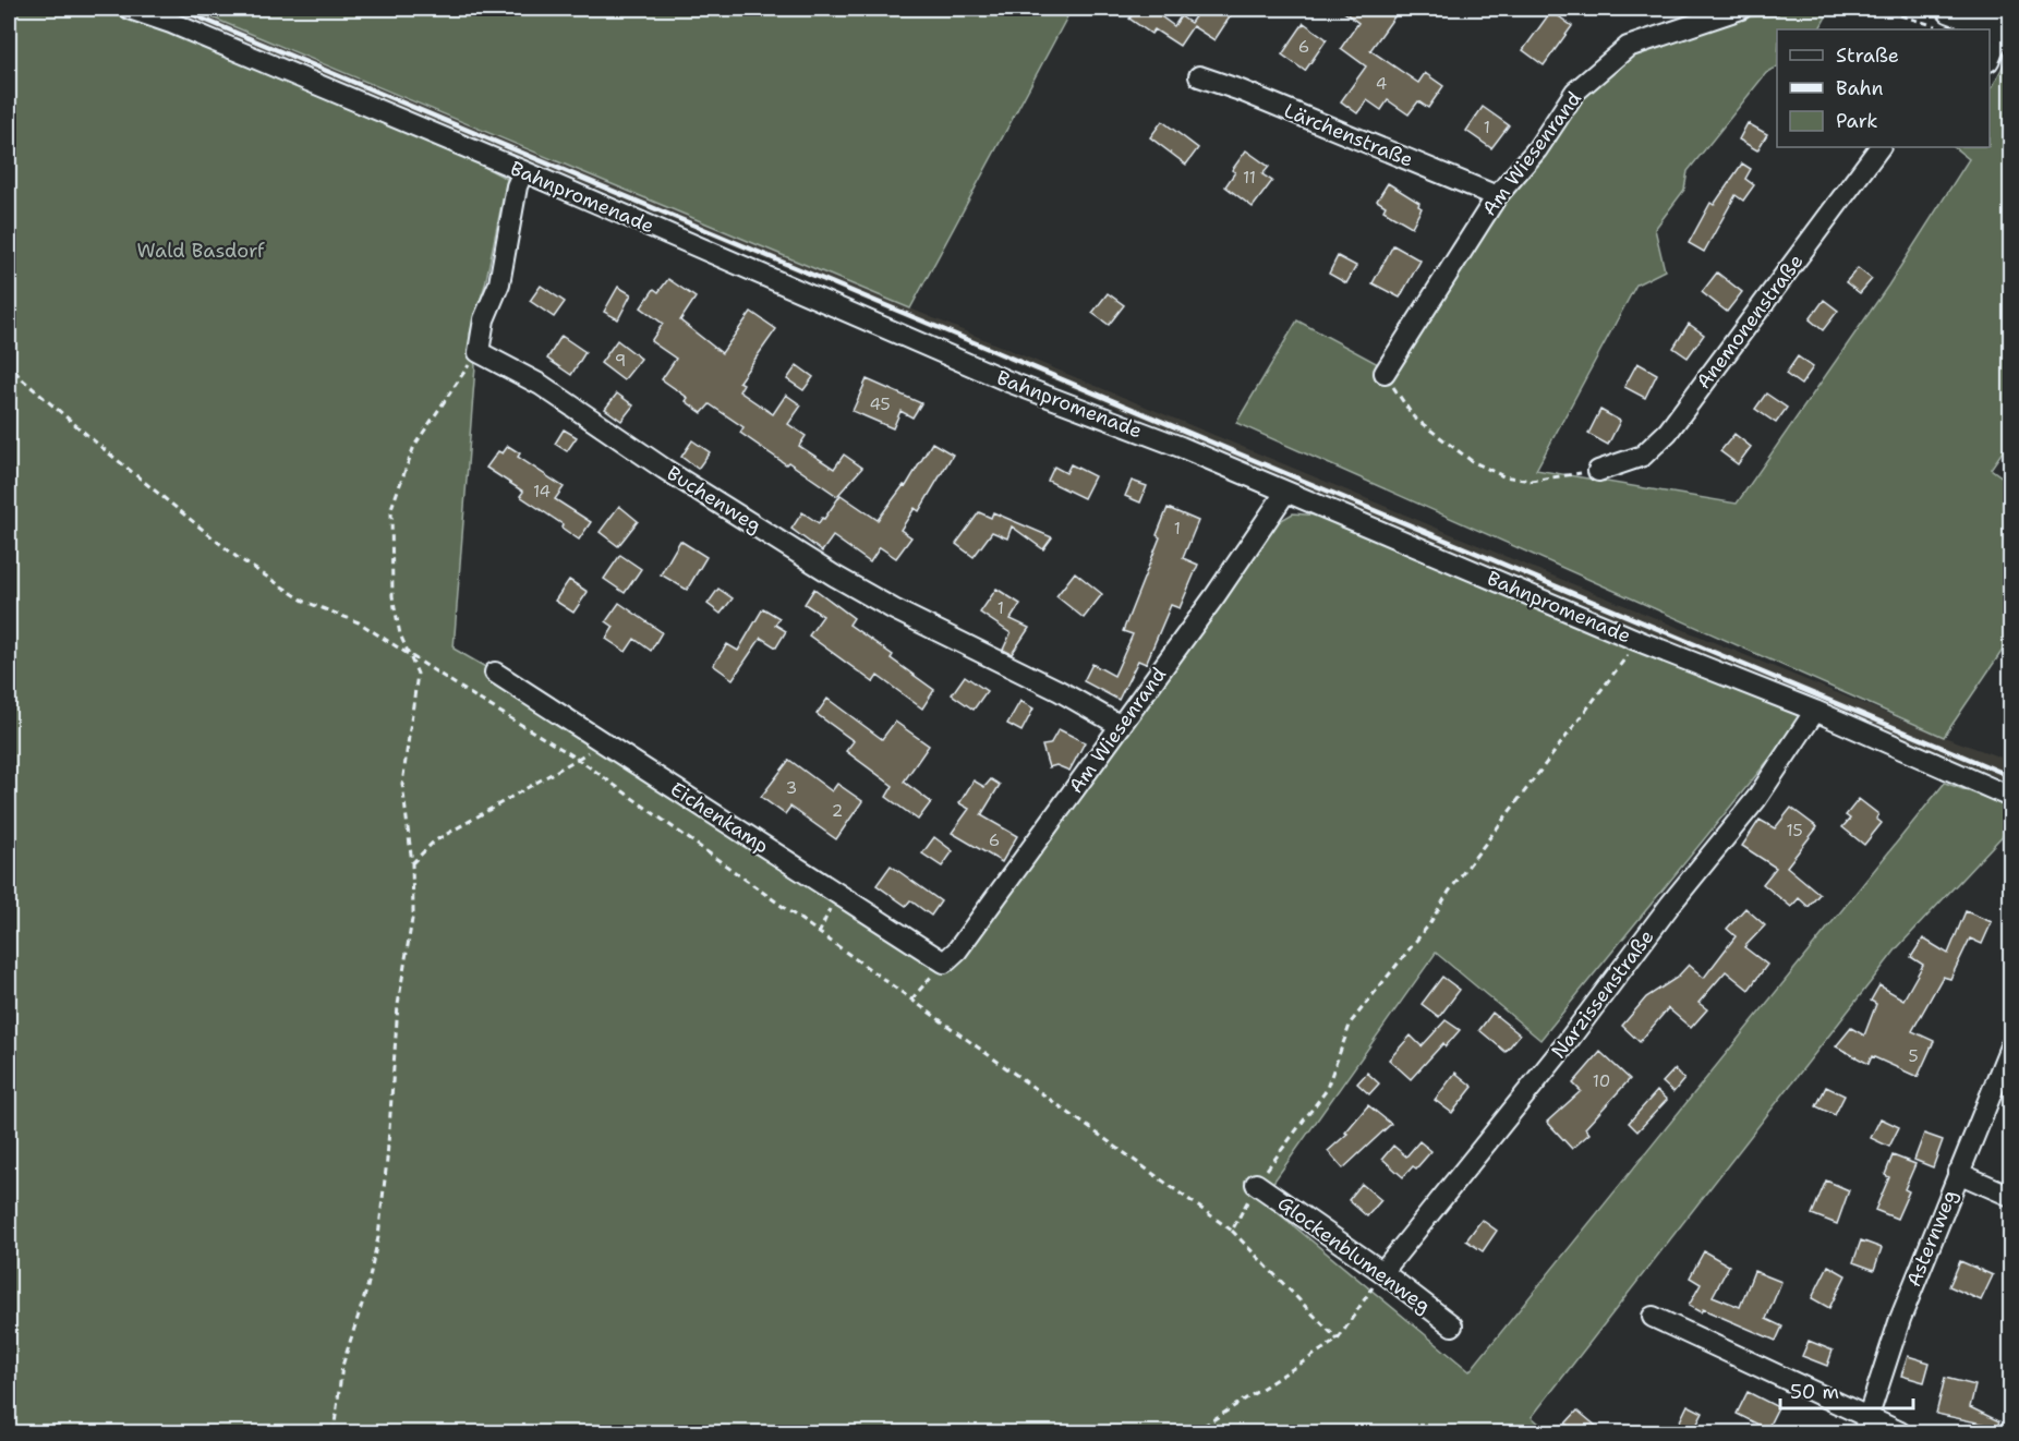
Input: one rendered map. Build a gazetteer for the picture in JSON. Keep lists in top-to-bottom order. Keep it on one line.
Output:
{"streets":{"street":["Lärchenstraße","Am Wiesenrand","Bahnpromenade","Anemonenstraße","Buchenweg","Eichenkamp","Narzissenstraße","Asternweg","Glockenblumenweg"]},"crossings":[["Lärchenstraße","Am Wiesenrand"],["Am Wiesenrand","Bahnpromenade"],["Am Wiesenrand","Buchenweg"],["Am Wiesenrand","Eichenkamp"],["Bahnpromenade","Narzissenstraße"],["Narzissenstraße","Glockenblumenweg"]],"parks":["Wald Basdorf"],"house_numbers":["6","4","1","11","9","45","14","1","1","3","2","15","6","5","10"],"legend":["Straße","Bahn","Park"],"scale_bar":"50 m"}
